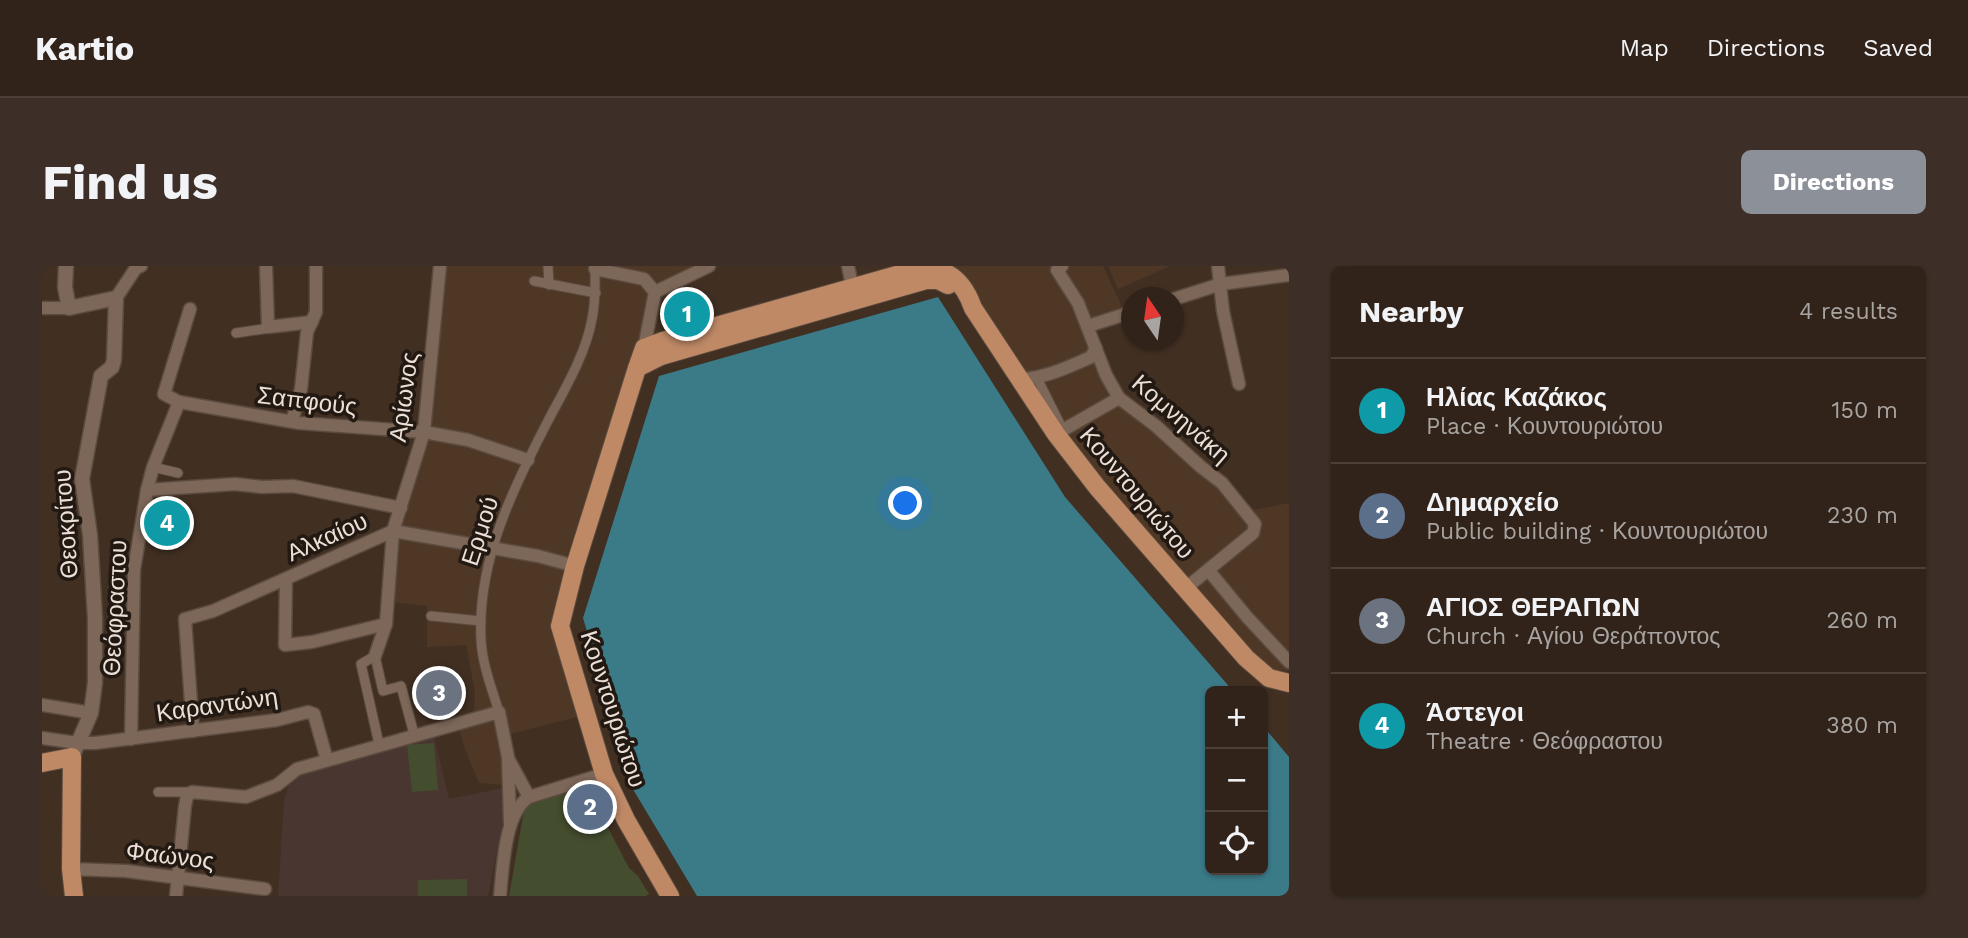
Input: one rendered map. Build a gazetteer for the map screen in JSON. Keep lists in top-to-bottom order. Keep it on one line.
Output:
{"streets":{"main road":["Κουντουριώτου"],"street":["Αρίωνος","Σαπφούς","Κομνηνάκη","Θεοκρίτου","Ερμού","Αλκαίου","Θεόφραστου","Καραντώνη","Φαώνος"]},"crossings":[["Αρίωνος","Σαπφούς"],["Αρίωνος","Αλκαίου"],["Σαπφούς","Ερμού"],["Σαπφούς","Θεόφραστου"],["Κουντουριώτου","Αλκαίου"],["Θεοκρίτου","Καραντώνη"],["Ερμού","Αλκαίου"],["Αλκαίου","Καραντώνη"],["Θεόφραστου","Καραντώνη"]],"north":"top","page":{"header":"Kartio","nav":["Map","Directions","Saved"],"buttons":"Directions","title":"Find us","heading":["Nearby","4 results"],"pins":["1","4","3","2"],"list":[{"mark":"1","name":"Ηλίας Καζάκος","note":"Place · Κουντουριώτου","value":"150 m"},{"mark":"2","name":"Δημαρχείο","note":"Public building · Κουντουριώτου","value":"230 m"},{"mark":"3","name":"ΑΓΙΟΣ ΘΕΡΑΠΩΝ","note":"Church · Αγίου Θεράποντος","value":"260 m"},{"mark":"4","name":"Άστεγοι","note":"Theatre · Θεόφραστου","value":"380 m"}],"map_buttons":["+","−"]}}
